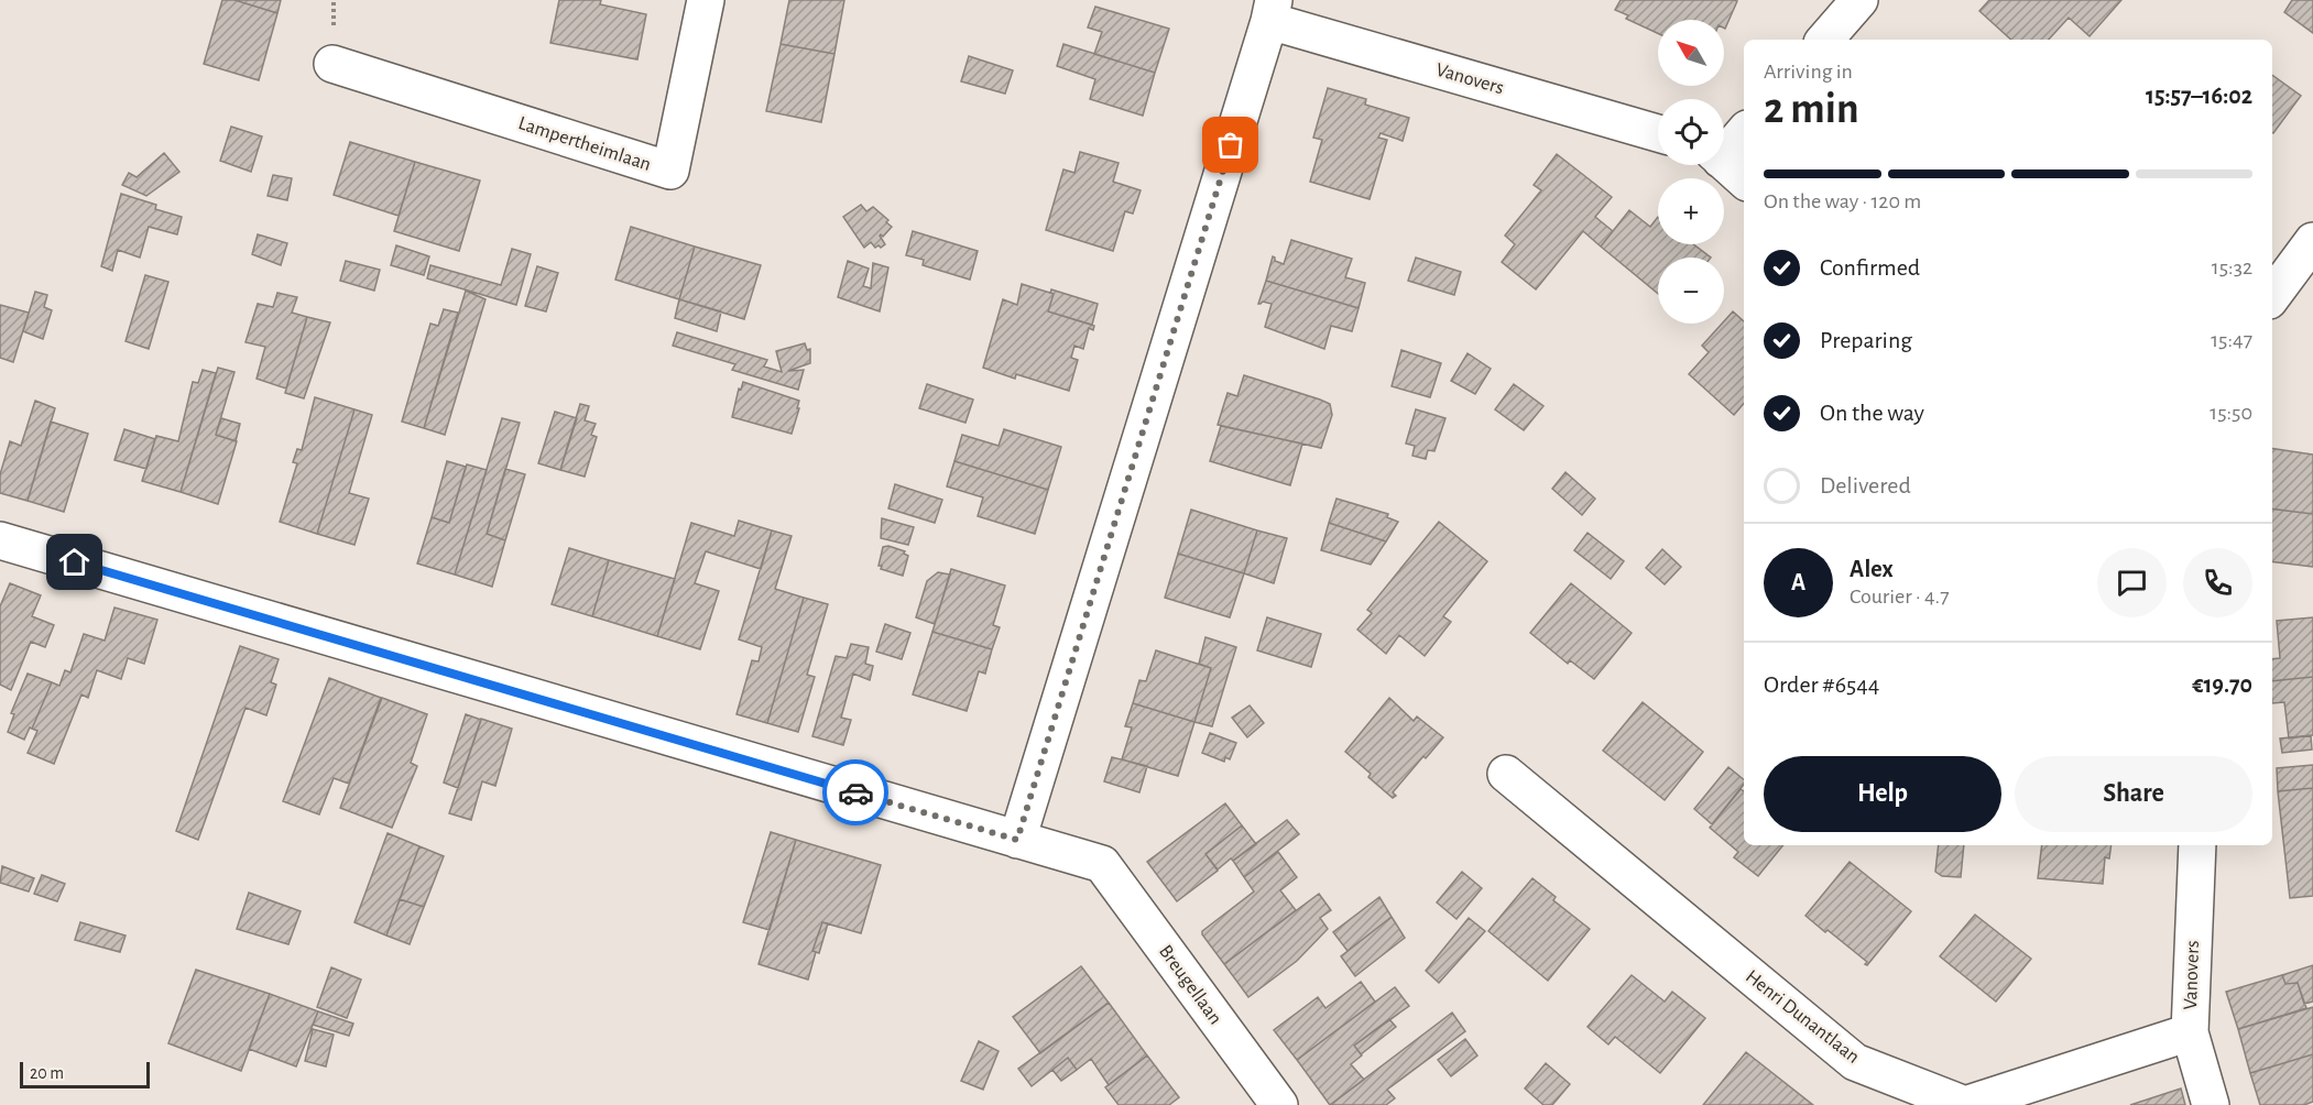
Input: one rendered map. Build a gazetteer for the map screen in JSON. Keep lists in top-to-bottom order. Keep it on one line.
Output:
{"streets":{"street":["Vanovers","Lampertheimlaan","Breugellaan","Henri Dunantlaan"]},"crossings":[["Vanovers","Henri Dunantlaan"]],"scale_bar":"20 m","north":"top left","page":{"map_buttons":["+","−"],"heading":["2 min","Arriving in","15:57–16:02"],"panel":["Alex","Courier · 4.7","Order #6544","€19.70"],"bar":"On the way · 120 m","list":[["Confirmed","15:32"],["Preparing","15:47"],["On the way","15:50"],"Delivered"],"round":"A","buttons":["Help","Share"],"scale":"20 m"}}
